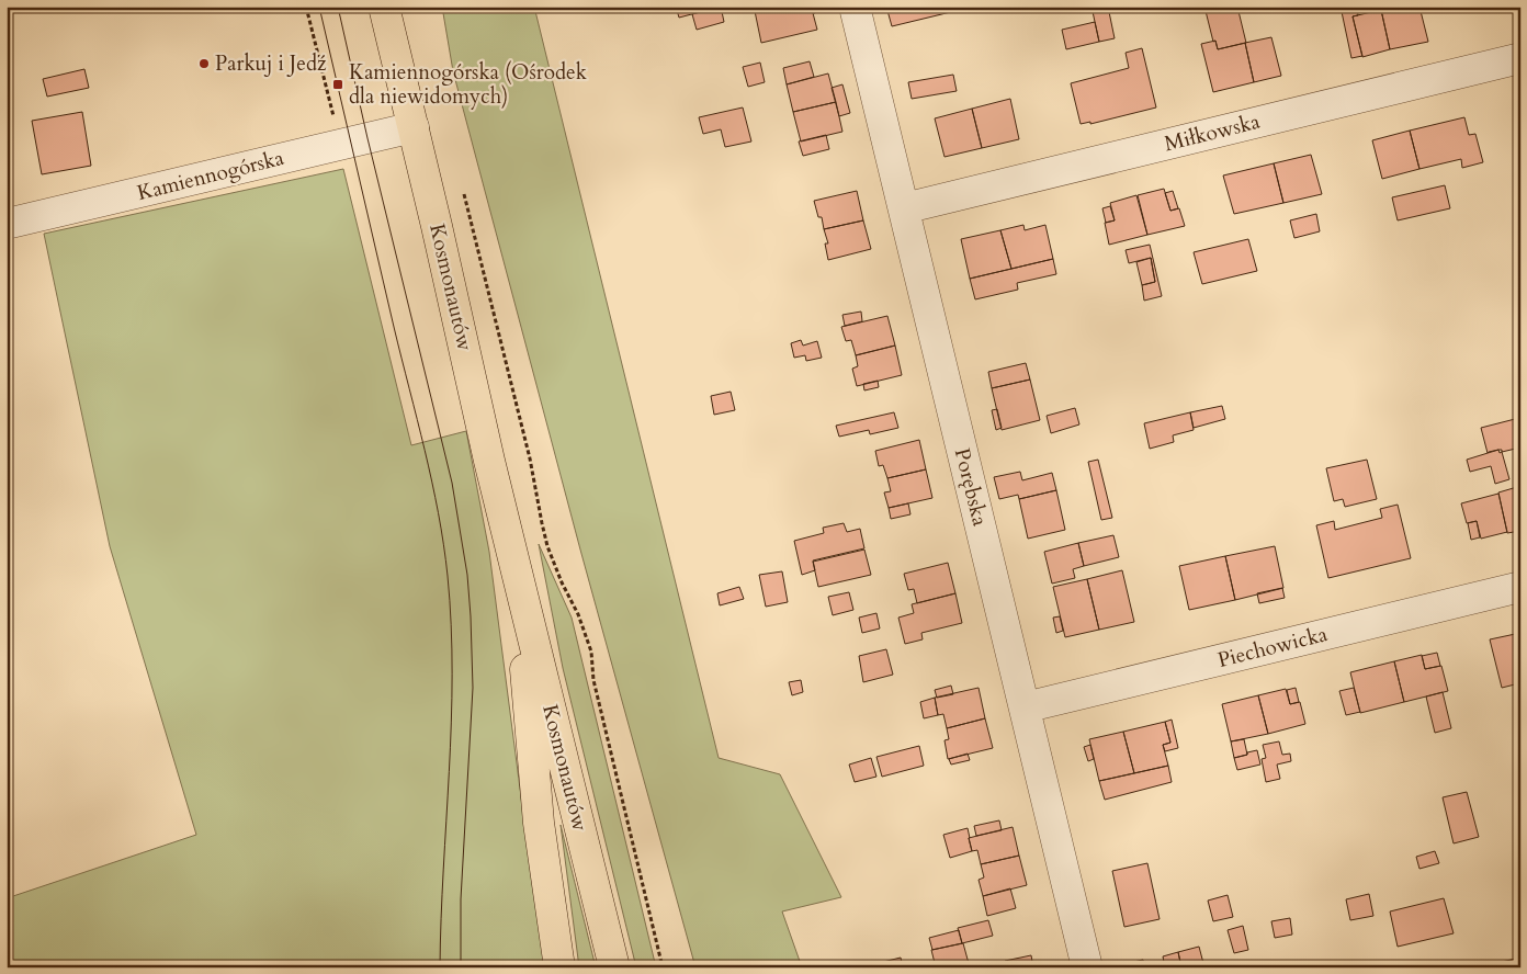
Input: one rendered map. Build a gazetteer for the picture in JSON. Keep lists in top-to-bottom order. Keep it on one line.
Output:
{"streets":{"main road":["Kosmonautów"],"street":["Miłkowska","Kamiennogórska","Porębska","Piechowicka"]},"crossings":[["Miłkowska","Porębska"],["Kamiennogórska","Kosmonautów"],["Porębska","Piechowicka"]],"places":{"other":["Parkuj i Jedź"],"transit":["Kamiennogórska (Ośrodek dla niewidomych)"]}}
